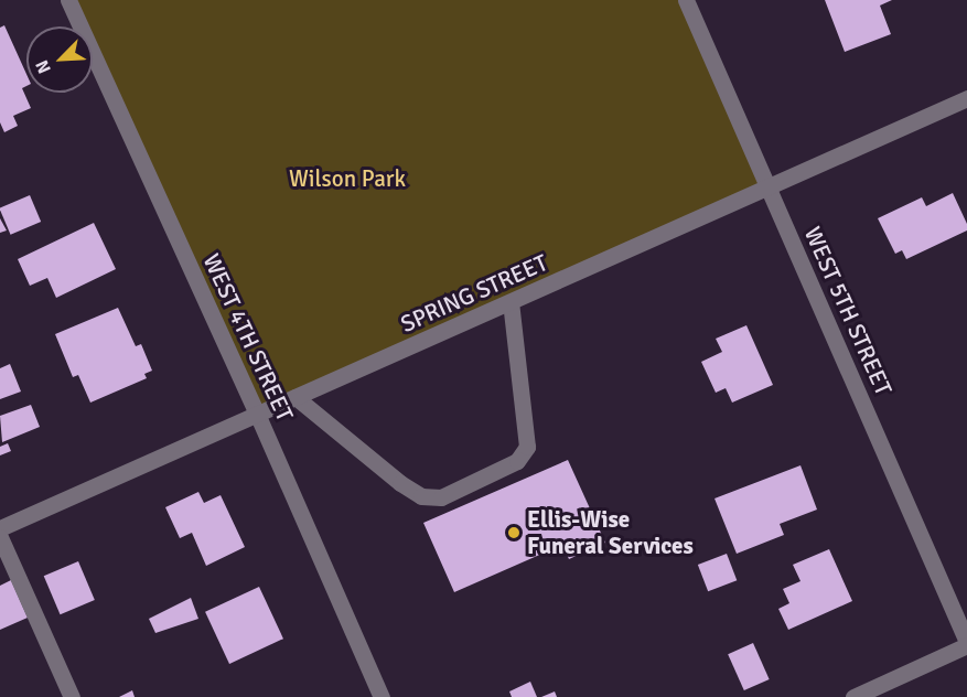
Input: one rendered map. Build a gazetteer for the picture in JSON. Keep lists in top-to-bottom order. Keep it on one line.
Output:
{"streets":{"street":["SPRING STREET","WEST 5TH STREET","WEST 4TH STREET"]},"crossings":[["SPRING STREET","WEST 5TH STREET"],["SPRING STREET","WEST 4TH STREET"]],"parks":["Wilson Park"],"places":["Ellis-Wise Funeral Services"],"north":"bottom left"}
